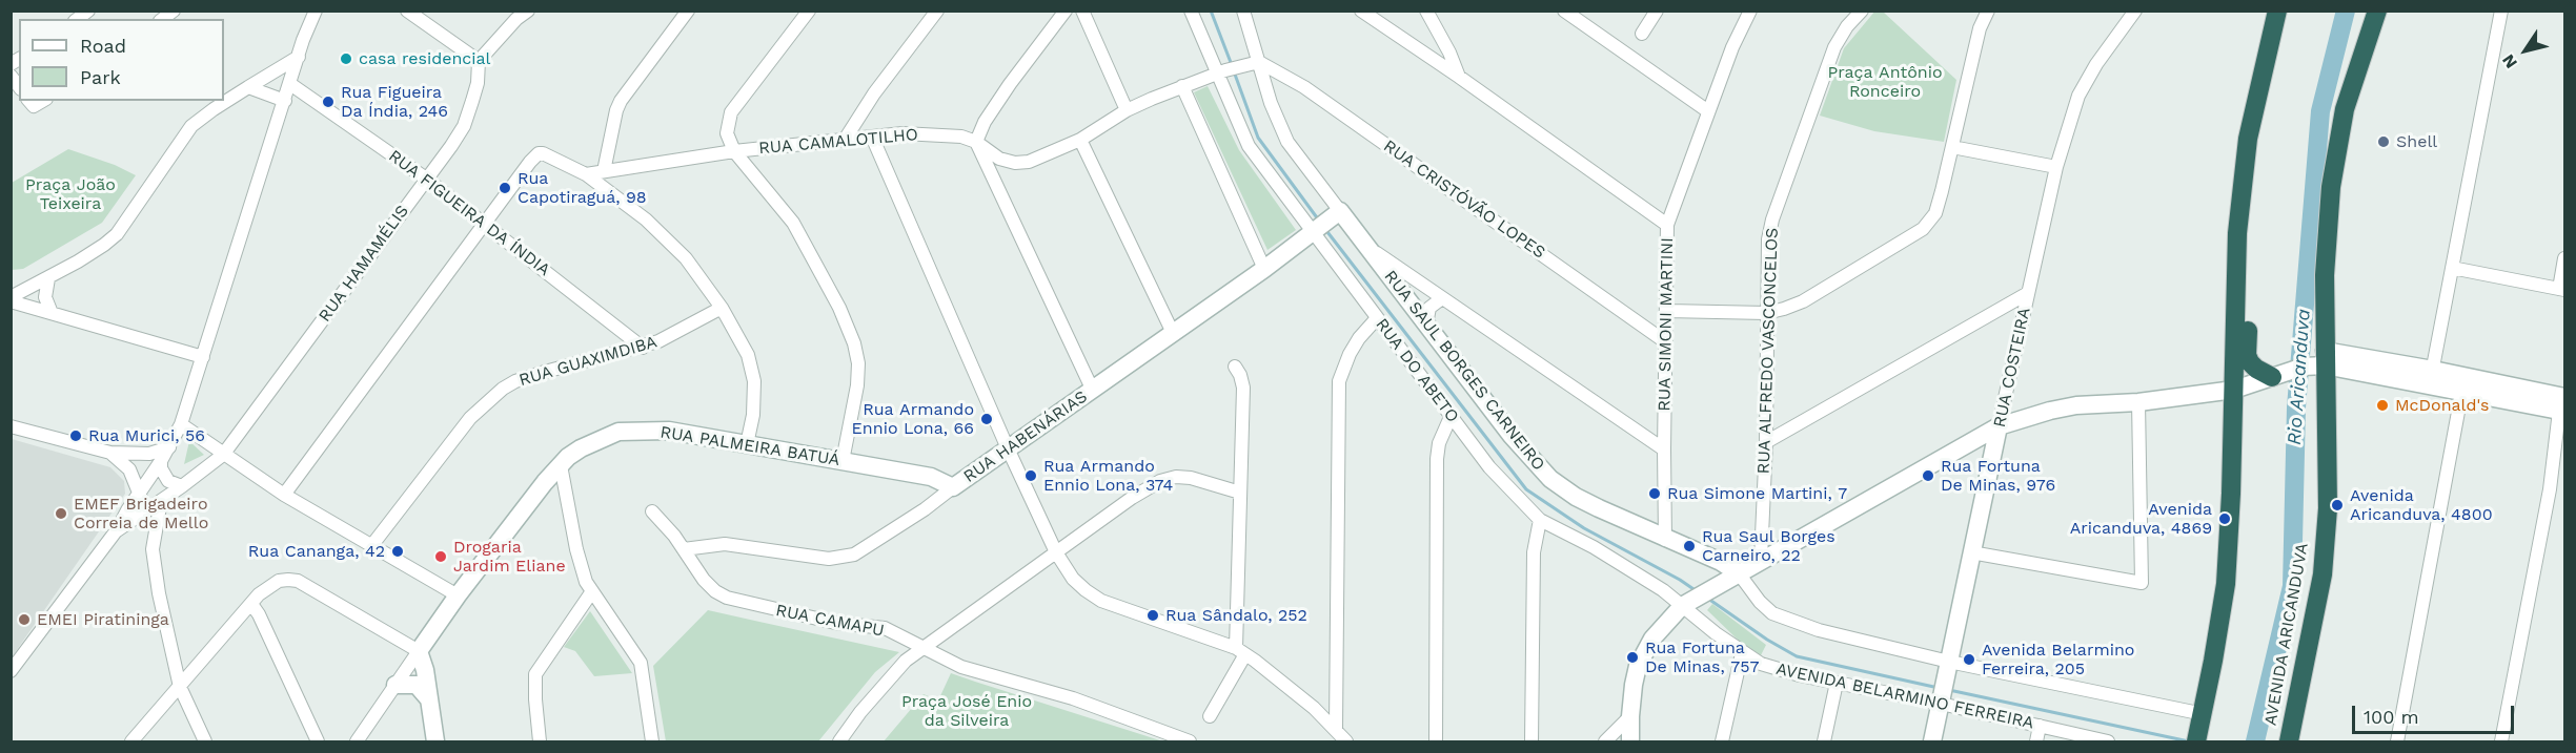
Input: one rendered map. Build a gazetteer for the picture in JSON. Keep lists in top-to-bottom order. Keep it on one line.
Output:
{"streets":{"highway":["AVENIDA ARICANDUVA"],"street":["RUA CAMALOTILHO","RUA CRISTÓVÃO LOPES","RUA FIGUEIRA DA ÍNDIA","RUA HAMAMÉLIS","RUA SIMONI MARTINI","RUA ALFREDO VASCONCELOS","RUA GUAXIMDIBA","RUA COSTEIRA","RUA DO ABETO","RUA SAUL BORGES CARNEIRO","RUA HABENÁRIAS","RUA PALMEIRA BATUÁ","RUA CAMAPU","AVENIDA BELARMINO FERREIRA"]},"crossings":[["RUA CAMALOTILHO","RUA CRISTÓVÃO LOPES"],["RUA CAMALOTILHO","RUA DO ABETO"],["RUA CAMALOTILHO","RUA SAUL BORGES CARNEIRO"],["RUA CRISTÓVÃO LOPES","RUA SIMONI MARTINI"],["RUA CRISTÓVÃO LOPES","RUA SAUL BORGES CARNEIRO"],["RUA FIGUEIRA DA ÍNDIA","RUA HAMAMÉLIS"],["RUA FIGUEIRA DA ÍNDIA","RUA GUAXIMDIBA"],["RUA SIMONI MARTINI","RUA SAUL BORGES CARNEIRO"],["RUA COSTEIRA","RUA SAUL BORGES CARNEIRO"],["RUA COSTEIRA","AVENIDA BELARMINO FERREIRA"],["RUA DO ABETO","RUA HABENÁRIAS"],["RUA DO ABETO","AVENIDA BELARMINO FERREIRA"],["RUA SAUL BORGES CARNEIRO","RUA HABENÁRIAS"],["RUA HABENÁRIAS","RUA PALMEIRA BATUÁ"],["RUA HABENÁRIAS","RUA CAMAPU"]],"water":["Rio Aricanduva"],"parks":["Praça Antônio Ronceiro","Praça João Teixeira","Praça José Enio da Silveira"],"places":["casa residencial","Rua Figueira Da Índia, 246","Shell","Rua Capotiraguá, 98","McDonald's","Rua Armando Ennio Lona, 66","Rua Murici, 56","Rua Armando Ennio Lona, 374","Rua Fortuna De Minas, 976","Rua Simone Martini, 7","Avenida Aricanduva, 4800","EMEF Brigadeiro Correia de Mello","Avenida Aricanduva, 4869","Rua Saul Borges Carneiro, 22","Rua Cananga, 42","Drogaria Jardim Eliane","Rua Sândalo, 252","EMEI Piratininga","Rua Fortuna De Minas, 757","Avenida Belarmino Ferreira, 205"],"legend":["Road","Park"],"scale_bar":"100 m","north":"bottom left"}
